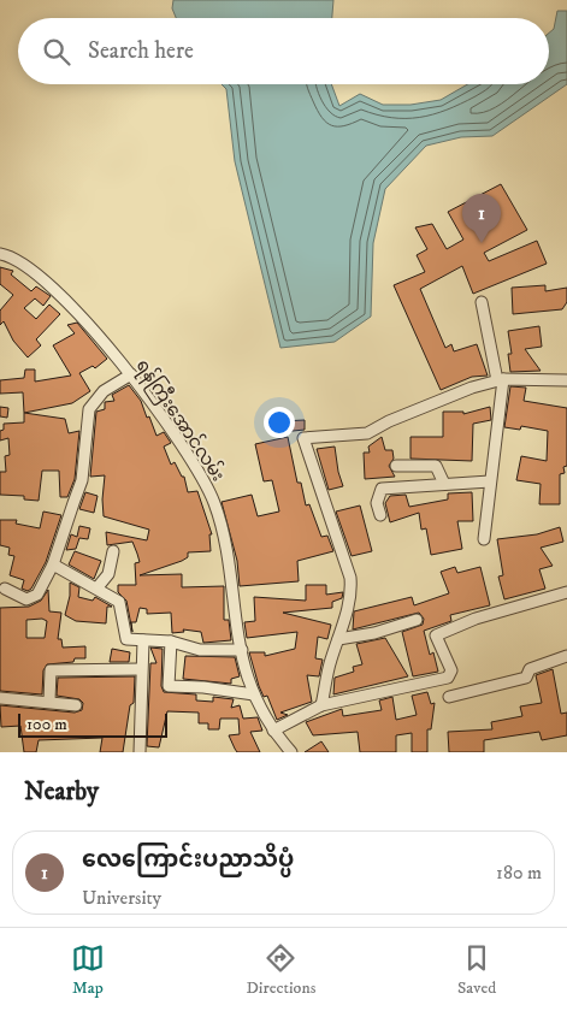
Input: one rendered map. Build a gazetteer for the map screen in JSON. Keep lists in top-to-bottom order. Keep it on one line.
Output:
{"streets":{"street":["ရန်ကြီးအောင်လမ်း"]},"scale_bar":"100 m","page":{"search":"Search here","pins":"1","scale":"100 m","heading":"Nearby","list":[{"mark":"1","name":"လေကြောင်းပညာသိပ္ပံ","note":"University","value":"180 m"}],"nav":["Map","Directions","Saved"]}}
